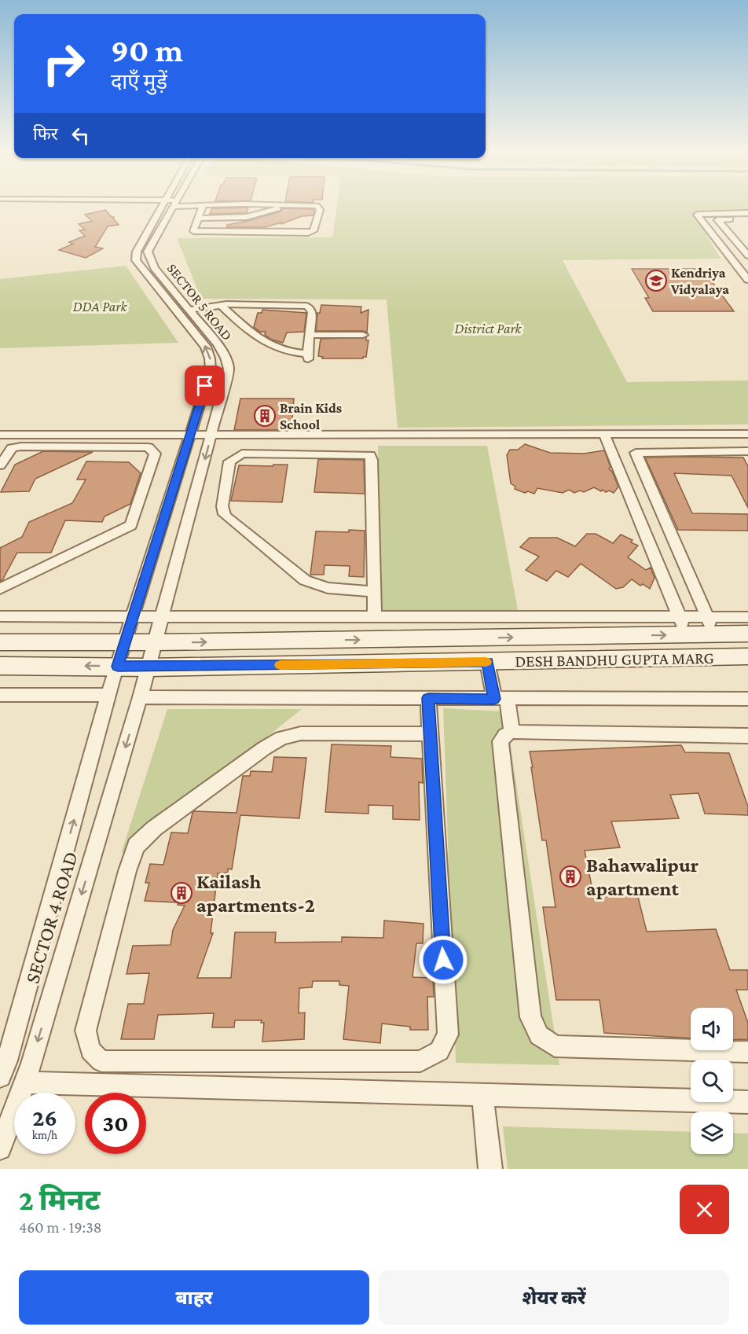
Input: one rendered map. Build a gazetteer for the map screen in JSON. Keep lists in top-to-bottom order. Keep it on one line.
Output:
{"streets":{"street":["SECTOR 5 ROAD","DESH BANDHU GUPTA MARG","SECTOR 4 ROAD"]},"crossings":[["SECTOR 5 ROAD","DESH BANDHU GUPTA MARG"],["SECTOR 5 ROAD","SECTOR 4 ROAD"]],"parks":["DDA Park","District Park"],"places":{"school or university":["Kendriya Vidyalaya"],"building":["Brain Kids School","Bahawalipur apartment","Kailash apartments-2"]},"page":{"turn":["90 m","दाएँ मुड़ें"],"then":"फिर","speed":"26 km/h","limit":"30","heading":["2 मिनट","460 m · 19:38"],"buttons":["बाहर","शेयर करें"]}}
